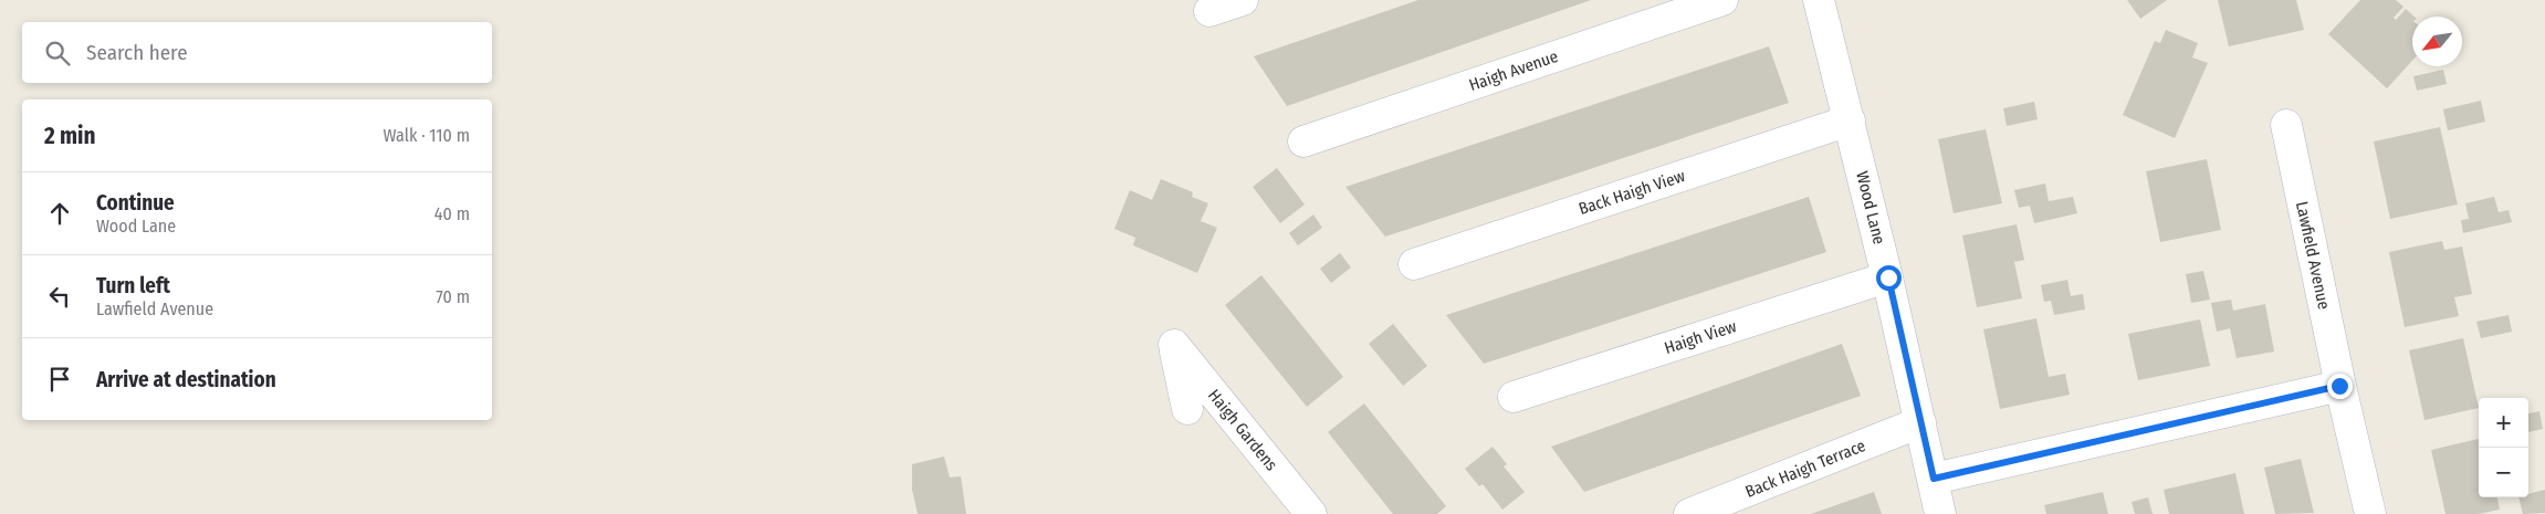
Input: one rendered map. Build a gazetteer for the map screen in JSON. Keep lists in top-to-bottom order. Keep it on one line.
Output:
{"streets":{"street":["Haigh Avenue","Back Haigh View","Wood Lane","Lawfield Avenue","Haigh View","Haigh Gardens","Back Haigh Terrace"]},"crossings":[["Back Haigh View","Wood Lane"],["Wood Lane","Haigh View"],["Wood Lane","Back Haigh Terrace"]],"north":"bottom left","page":{"search":"Search here","heading":["2 min","Walk · 110 m"],"list":[["Continue","Wood Lane","40 m"],["Turn left","Lawfield Avenue","70 m"],"Arrive at destination"],"map_buttons":["+","−"]}}
